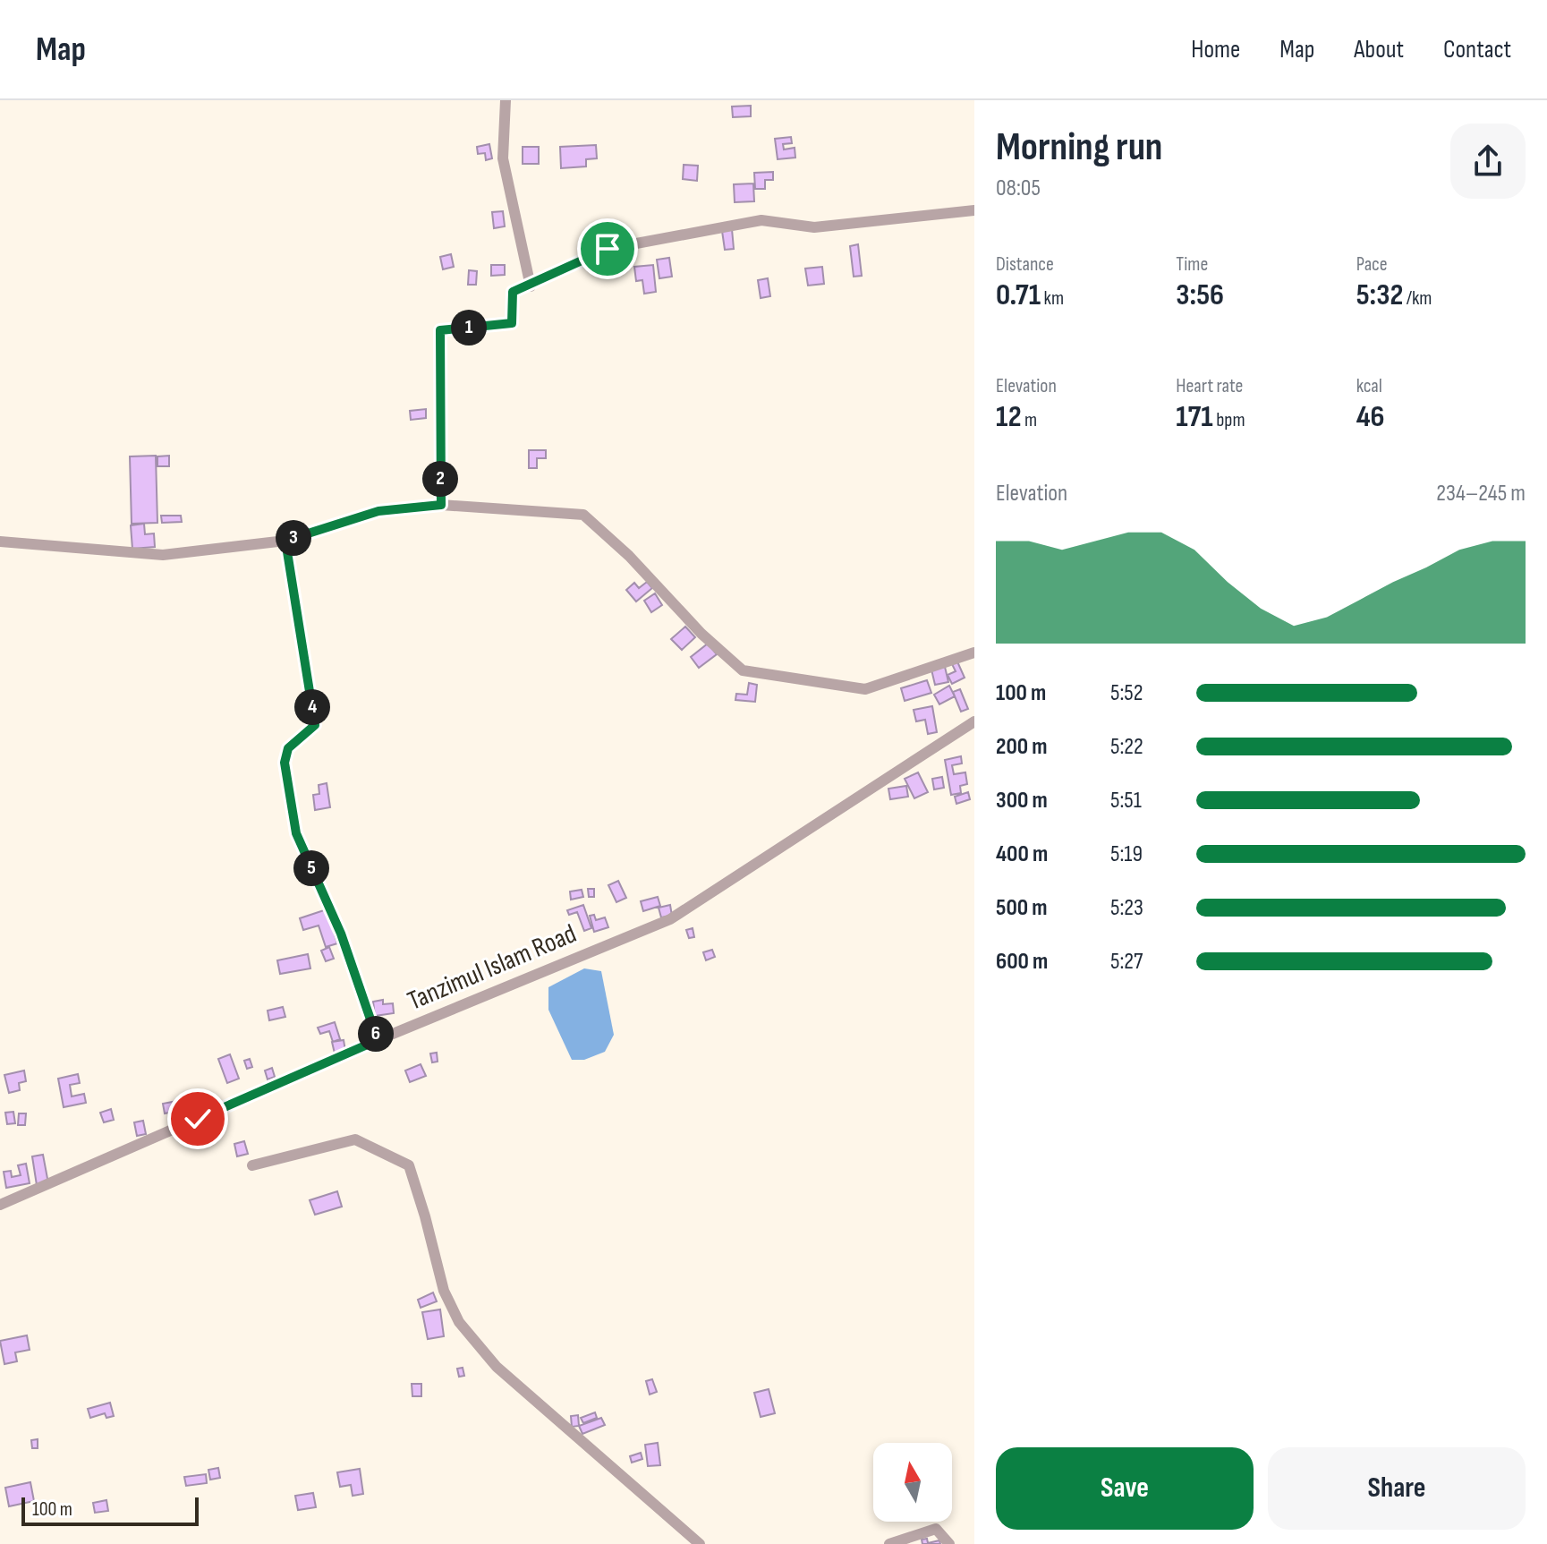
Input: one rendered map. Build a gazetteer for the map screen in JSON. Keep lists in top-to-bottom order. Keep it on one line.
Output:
{"streets":{"street":["Tanzimul Islam Road"]},"scale_bar":"100 m","north":"top","page":{"header":"Map","nav":["Home","Map","About","Contact"],"heading":["Morning run","08:05"],"stats":[["Distance","0.71 km"],["Time","3:56"],["Pace","5:32 /km"],["Elevation","12 m"],["Heart rate","171 bpm"],["kcal","46"]],"pins":["1","2","3","4","5","6"],"chart":["Elevation","234–245 m"],"list":[{"name":"100 m","note":"5:52"},{"name":"200 m","note":"5:22"},{"name":"300 m","note":"5:51"},{"name":"400 m","note":"5:19"},{"name":"500 m","note":"5:23"},{"name":"600 m","note":"5:27"}],"buttons":["Save","Share"],"scale":"100 m"}}
